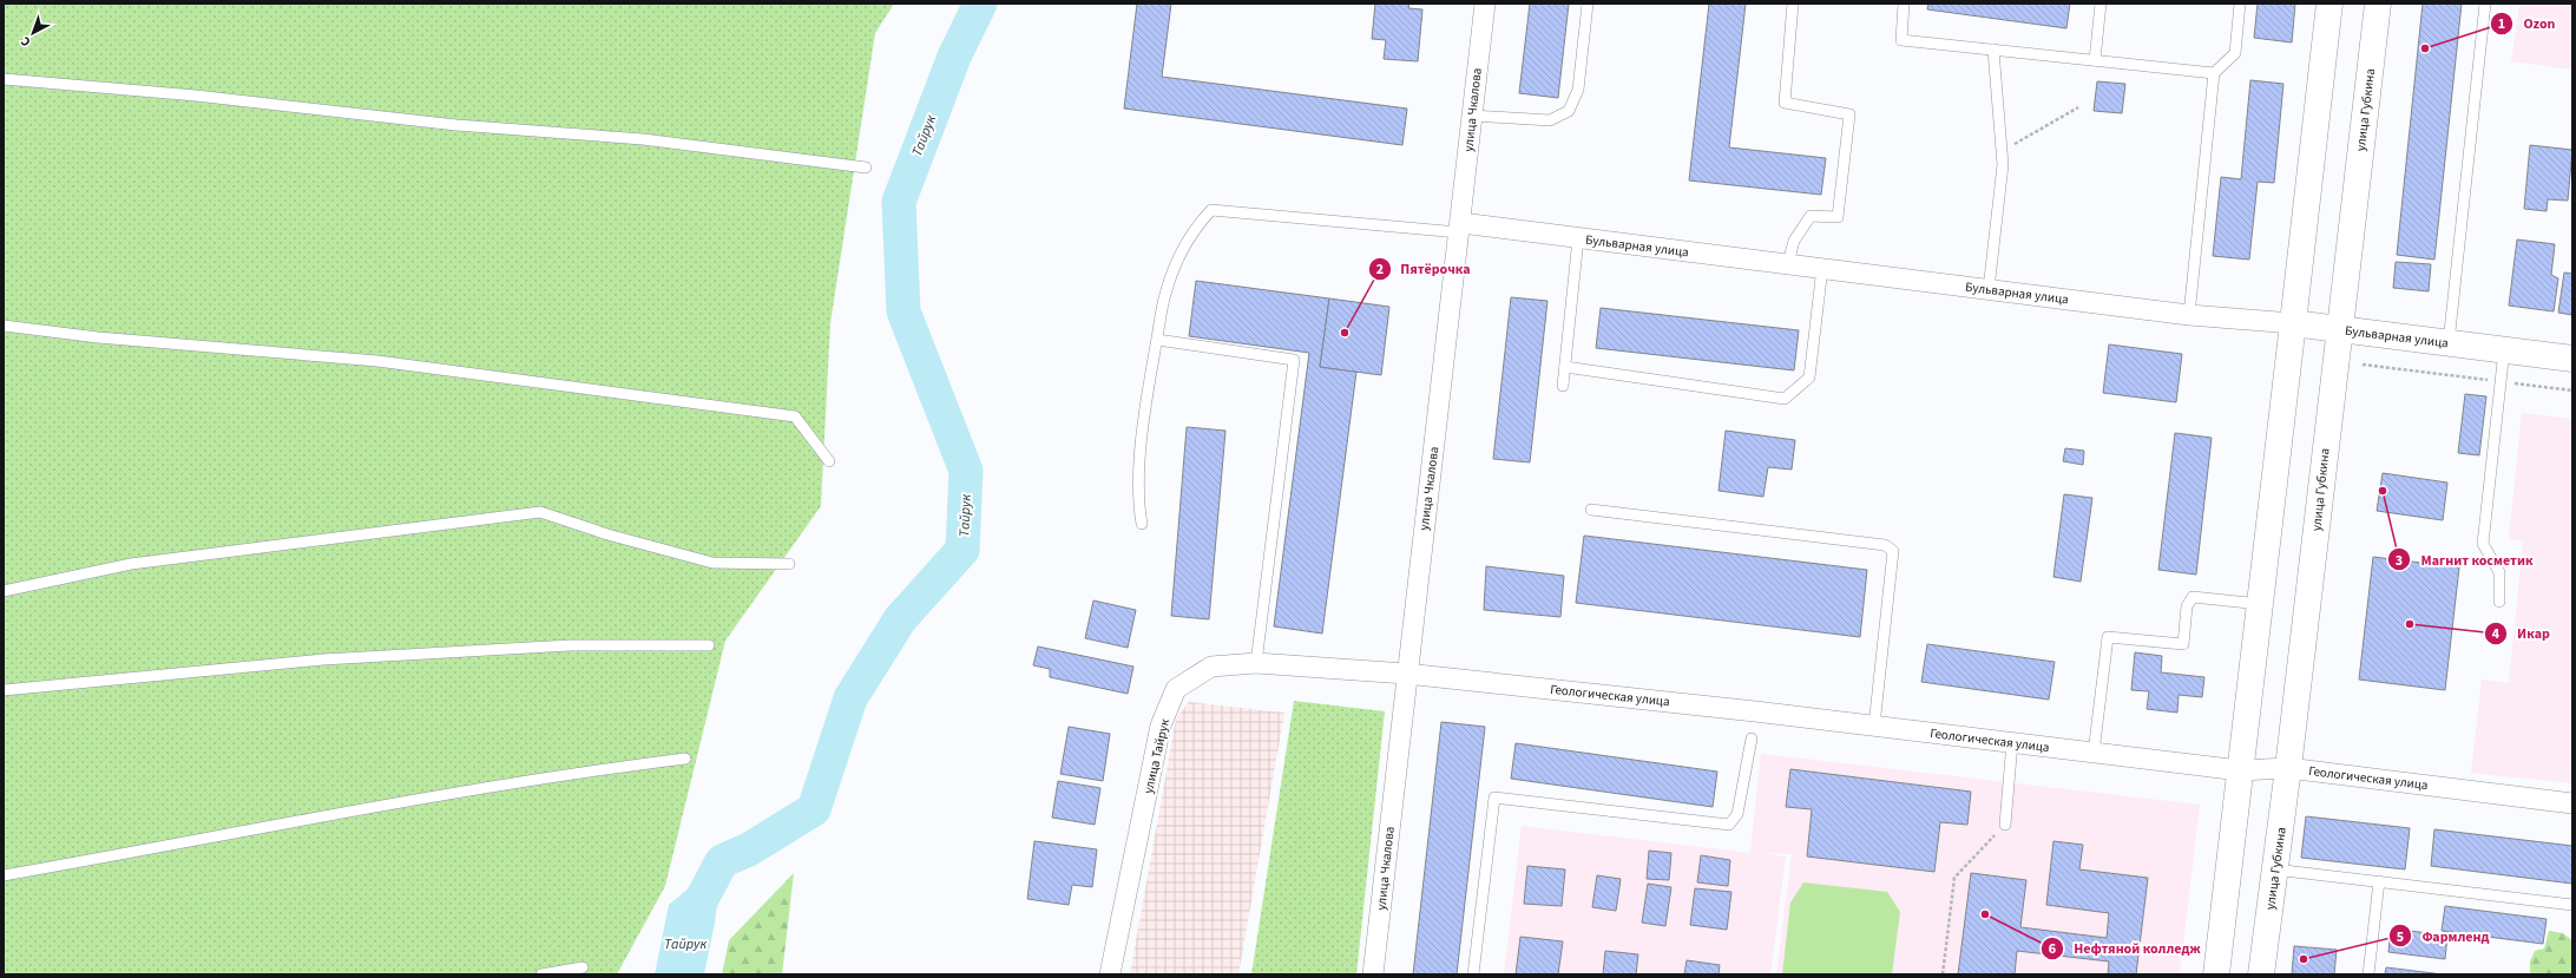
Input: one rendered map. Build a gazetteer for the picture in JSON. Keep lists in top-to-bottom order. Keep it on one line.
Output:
{"streets":{"main road":["улица Губкина","Бульварная улица"],"street":["улица Чкалова","Геологическая улица","улица Тайрук"]},"crossings":[["улица Чкалова","Бульварная улица"],["улица Чкалова","Геологическая улица"],["улица Чкалова","улица Тайрук"],["улица Губкина","Бульварная улица"],["улица Губкина","Геологическая улица"],["Геологическая улица","улица Тайрук"]],"water":["Тайрук"],"places":["Ozon","Пятёрочка","Магнит косметик","Икар","Нефтяной колледж","Фармленд"],"north":"bottom left"}
